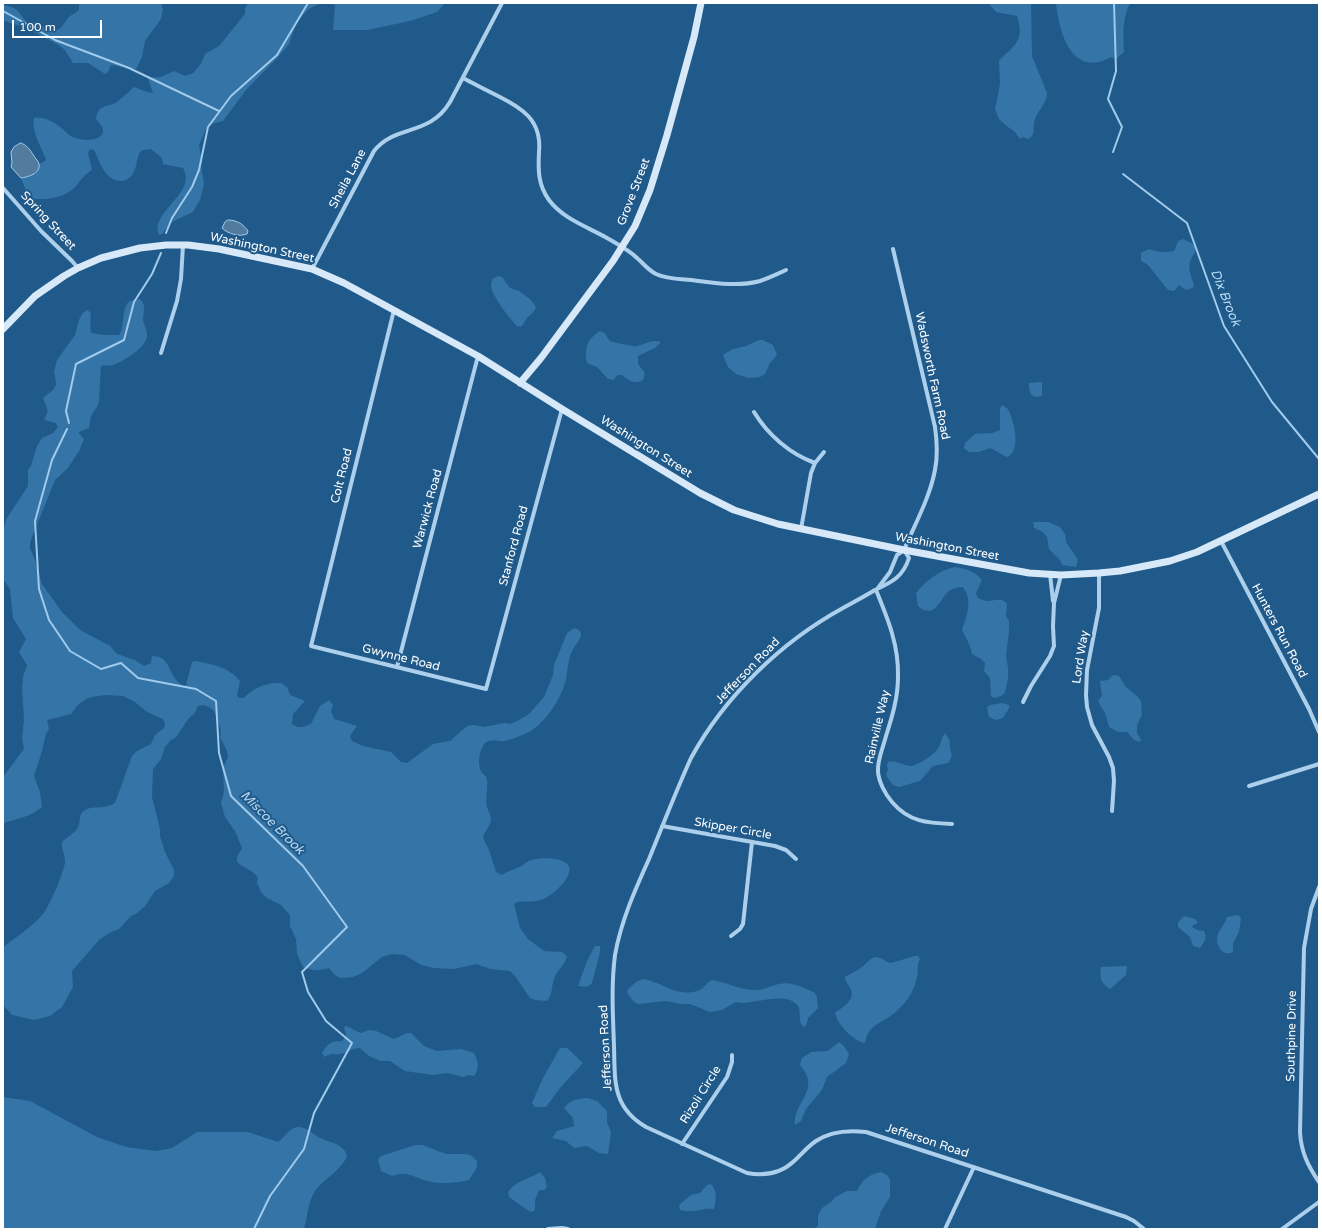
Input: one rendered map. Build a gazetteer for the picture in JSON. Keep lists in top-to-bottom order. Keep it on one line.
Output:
{"streets":{"main road":["Grove Street","Washington Street"],"street":["Sheila Lane","Spring Street","Wadsworth Farm Road","Colt Road","Warwick Road","Stanford Road","Hunters Run Road","Lord Way","Gwynne Road","Jefferson Road","Rainville Way","Skipper Circle","Southpine Drive","Rizoli Circle"]},"crossings":[["Sheila Lane","Washington Street"],["Grove Street","Washington Street"],["Spring Street","Washington Street"],["Washington Street","Wadsworth Farm Road"],["Washington Street","Colt Road"],["Washington Street","Warwick Road"],["Washington Street","Stanford Road"],["Washington Street","Hunters Run Road"],["Washington Street","Lord Way"],["Washington Street","Jefferson Road"],["Wadsworth Farm Road","Jefferson Road"],["Colt Road","Gwynne Road"],["Warwick Road","Gwynne Road"],["Stanford Road","Gwynne Road"],["Jefferson Road","Rainville Way"],["Jefferson Road","Skipper Circle"],["Jefferson Road","Rizoli Circle"]],"water":["Dix Brook","Miscoe Brook"],"scale_bar":"100 m"}
